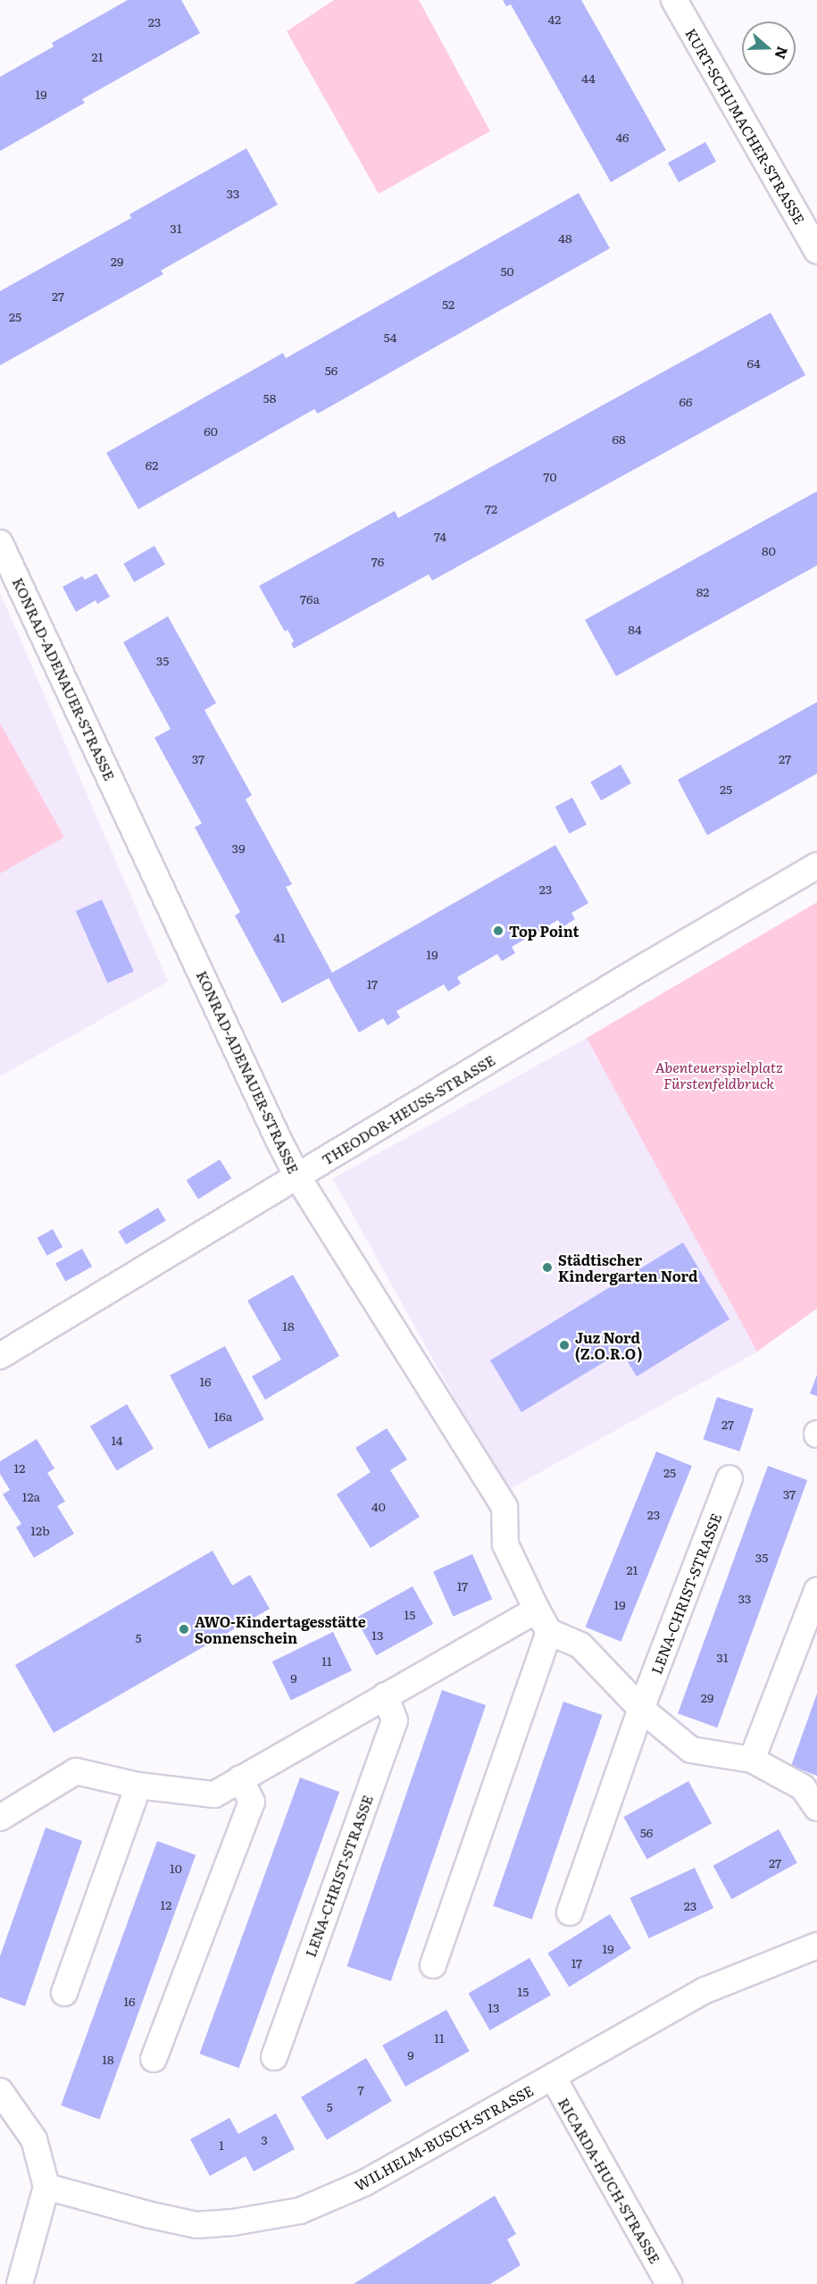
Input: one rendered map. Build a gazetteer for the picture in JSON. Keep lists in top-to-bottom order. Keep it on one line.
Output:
{"streets":{"street":["KURT-SCHUMACHER-STRASSE","KONRAD-ADENAUER-STRASSE","THEODOR-HEUSS-STRASSE","LENA-CHRIST-STRASSE","WILHELM-BUSCH-STRASSE","RICARDA-HUCH-STRASSE"]},"crossings":[["KONRAD-ADENAUER-STRASSE","THEODOR-HEUSS-STRASSE"],["WILHELM-BUSCH-STRASSE","RICARDA-HUCH-STRASSE"]],"parks":["Abenteuerspielplatz Fürstenfeldbruck"],"places":["Top Point","Städtischer Kindergarten Nord","Juz Nord (Z.O.R.O)","AWO-Kindertagesstätte Sonnenschein"],"house_numbers":["42","23","21","44","19","46","33","31","48","29","50","27","52","25","54","64","56","58","66","60","68","62","70","72","74","80","76","82","76a","84","35","37","27","25","39","23","41","19","17","18","16","16a","27","14","12","25","37","12a","40","23","12b","35","21","17","33","19","15","13","5","31","11","9","29","56","27","10","12","23","19","17","15","16","13","11","9","18","7","5","3","1"],"north":"right"}
